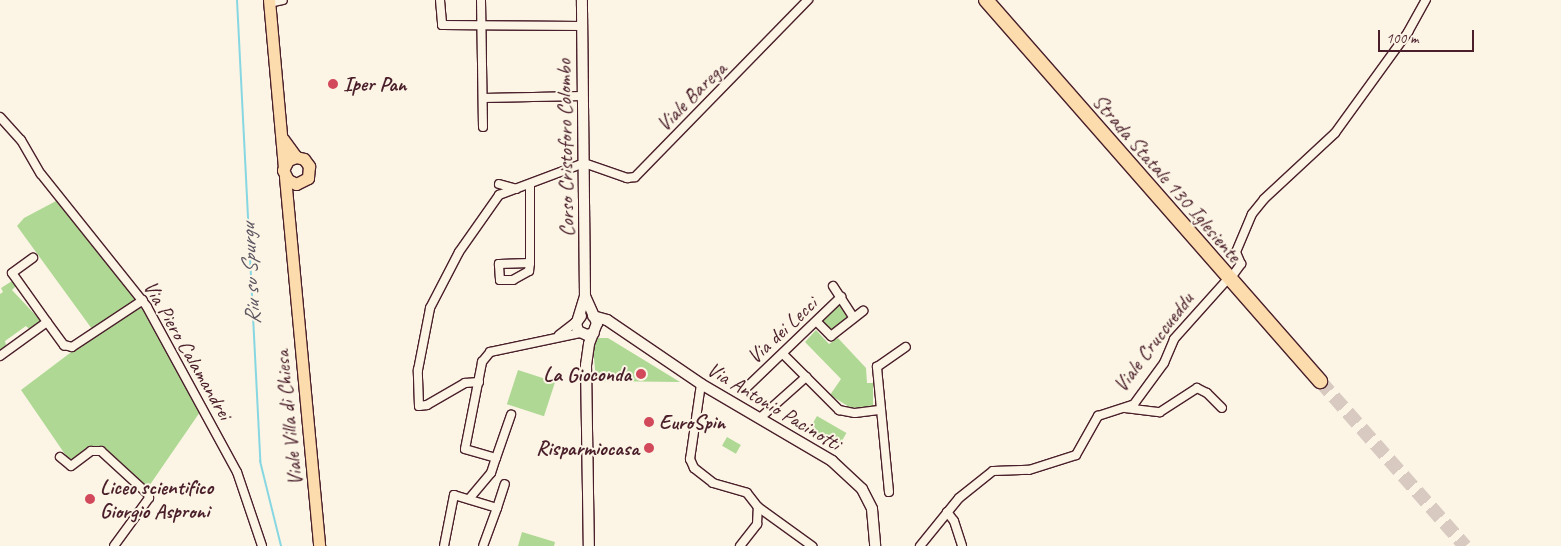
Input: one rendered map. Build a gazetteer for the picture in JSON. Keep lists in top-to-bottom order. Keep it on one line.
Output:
{"streets":{"highway":["Strada Statale 130 Iglesiente"],"main road":["Viale Villa di Chiesa"],"street":["Viale Barega","Corso Cristoforo Colombo","Via dei Lecci","Viale Cruccueddu","Via Piero Calamandrei","Via Antonio Pacinotti"]},"crossings":[["Viale Barega","Corso Cristoforo Colombo"],["Corso Cristoforo Colombo","Via Antonio Pacinotti"]],"water":["Riu su Spurgu"],"places":["Iper Pan","La Gioconda","EuroSpin","Risparmiocasa","Liceo scientifico Giorgio Asproni"],"scale_bar":"100 m"}
